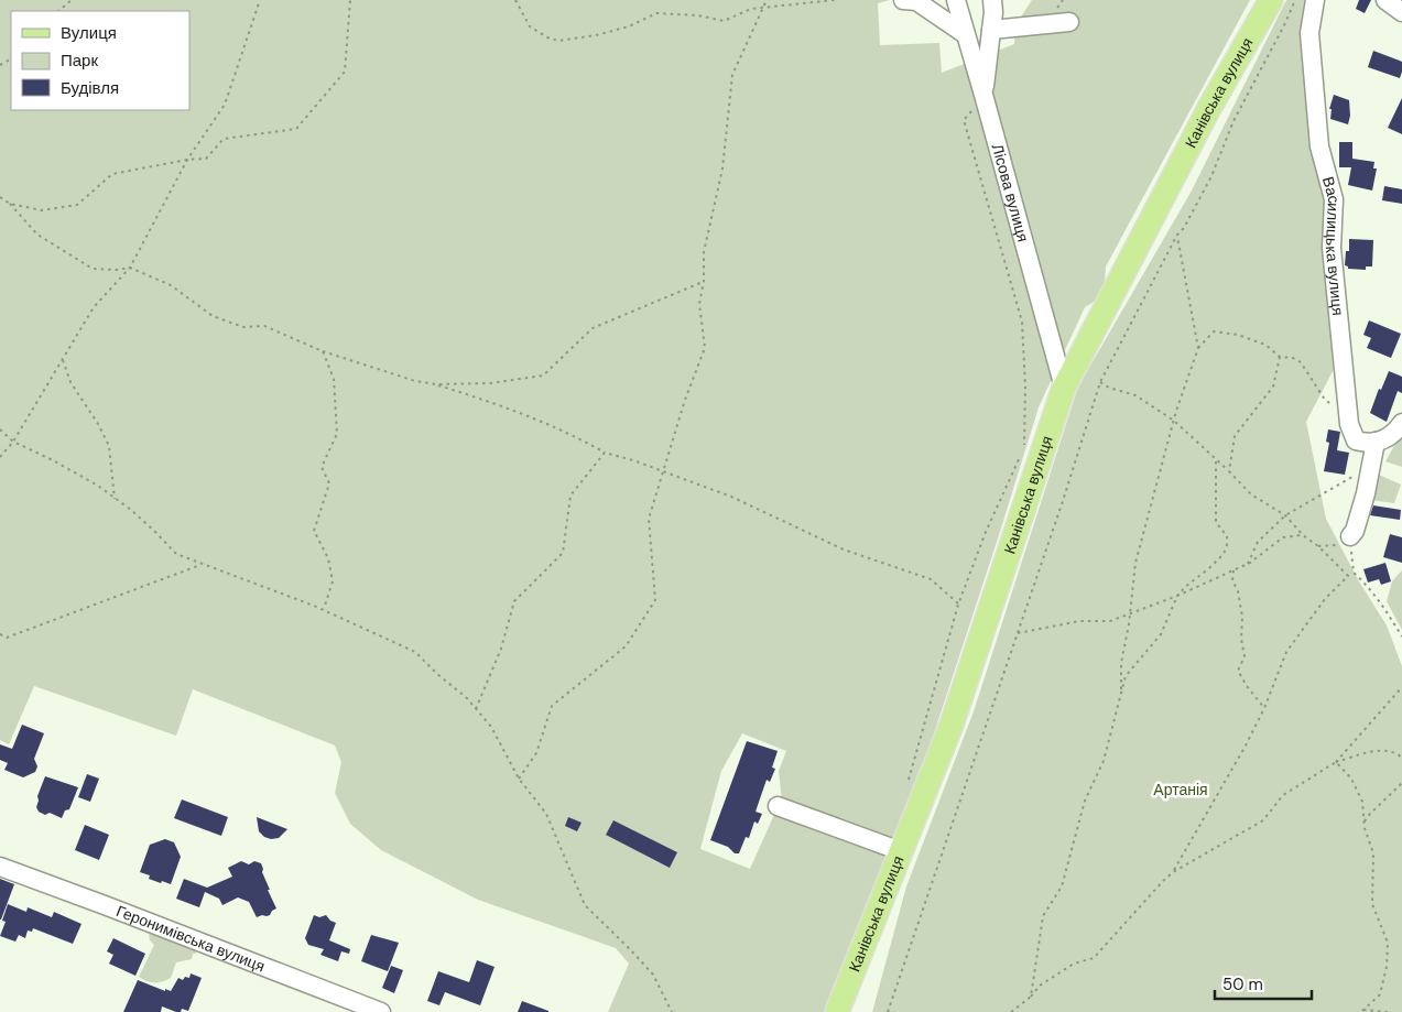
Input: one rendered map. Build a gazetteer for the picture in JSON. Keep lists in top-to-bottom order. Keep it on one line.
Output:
{"streets":{"main road":["Канівська вулиця"],"street":["Лісова вулиця","Василицька вулиця","Геронимівська вулиця"]},"crossings":[["Канівська вулиця","Лісова вулиця"]],"parks":["Артанія"],"legend":["Вулиця","Парк","Будівля"],"scale_bar":"50 m"}
